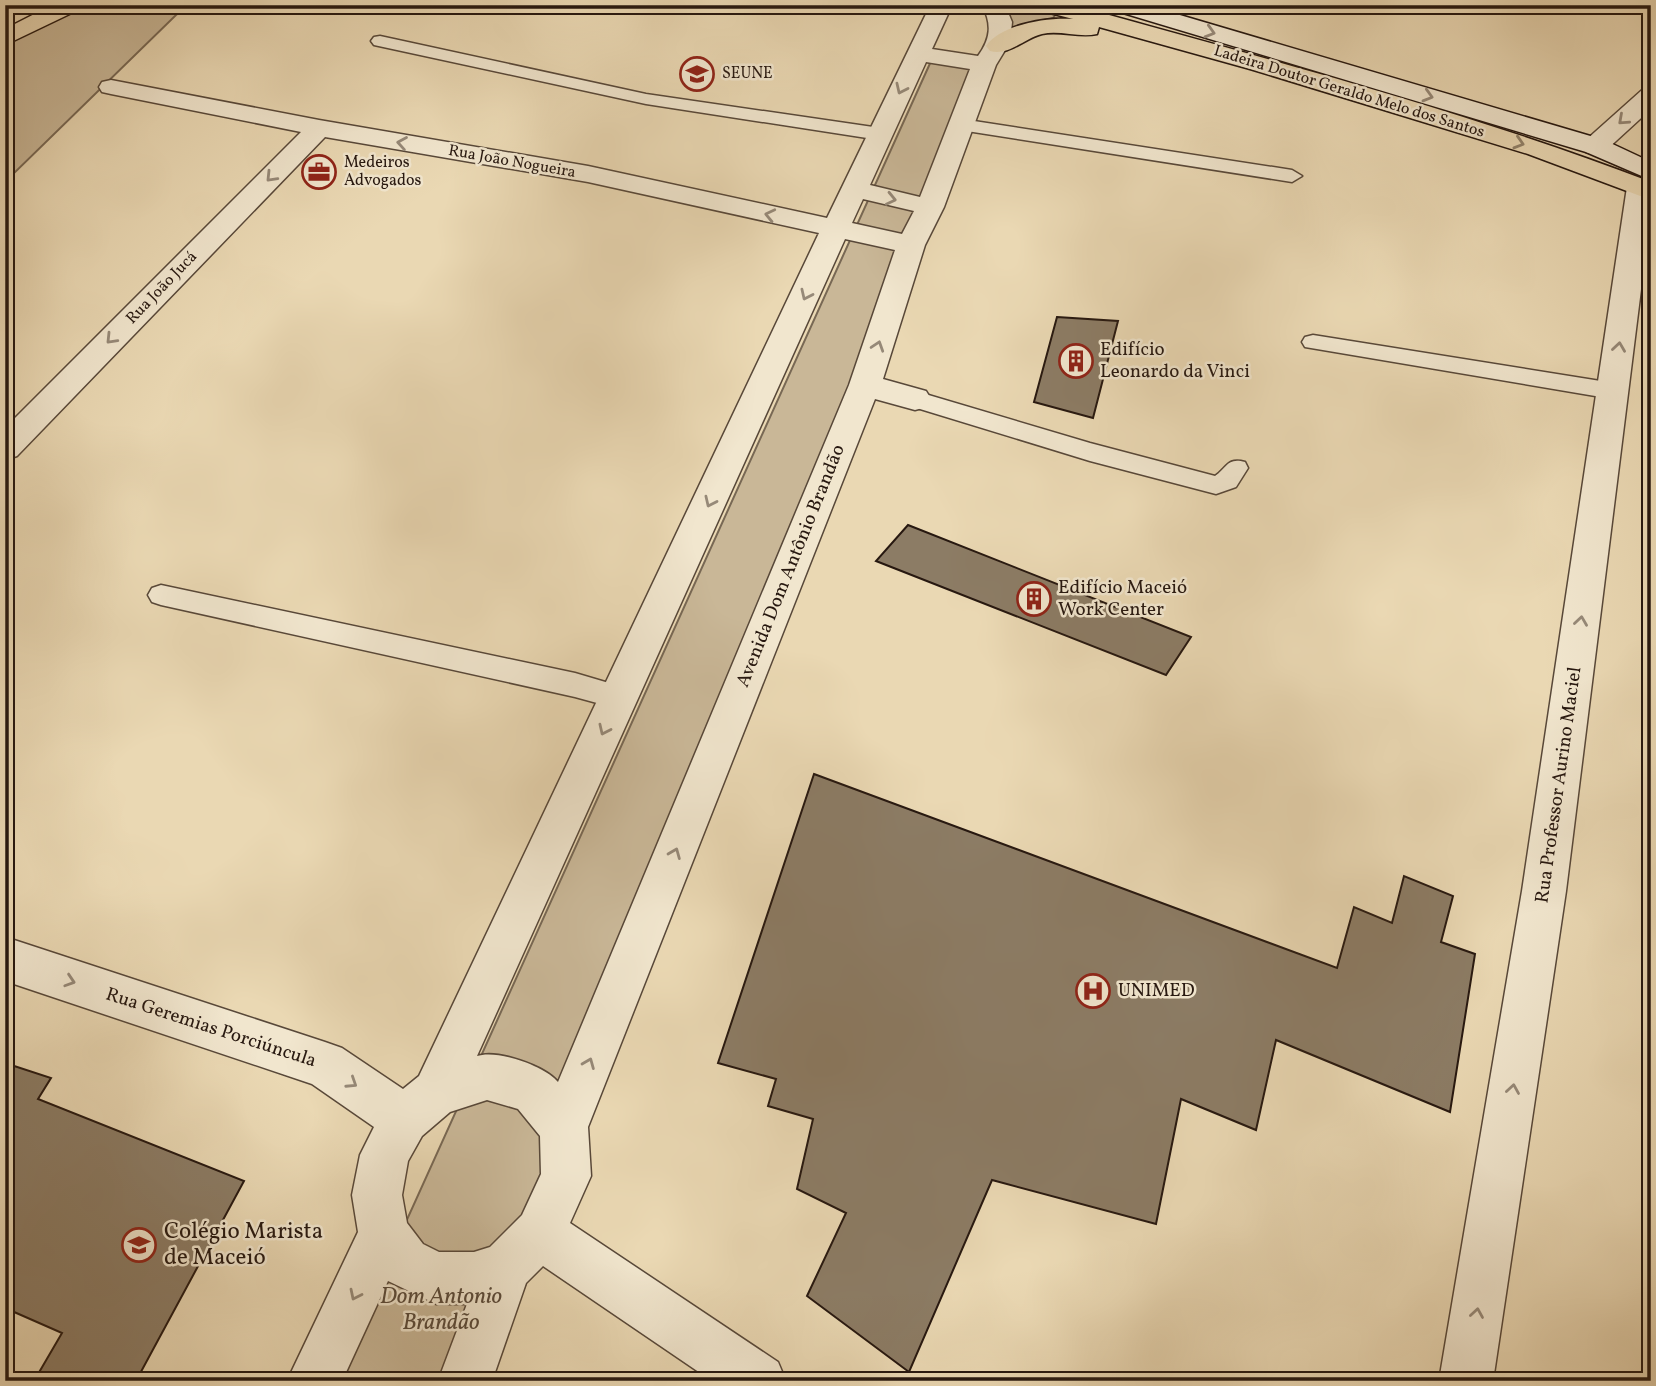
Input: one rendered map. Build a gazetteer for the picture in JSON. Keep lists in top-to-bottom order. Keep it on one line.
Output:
{"streets":{"highway":["Ladeira Doutor Geraldo Melo dos Santos"],"street":["Rua João Nogueira","Rua João Jucá","Avenida Dom Antônio Brandão","Rua Professor Aurino Maciel","Rua Geremias Porciúncula"]},"crossings":[["Ladeira Doutor Geraldo Melo dos Santos","Rua Professor Aurino Maciel"],["Rua João Nogueira","Rua João Jucá"],["Rua João Nogueira","Avenida Dom Antônio Brandão"],["Avenida Dom Antônio Brandão","Rua Geremias Porciúncula"]],"one_way":["Ladeira Doutor Geraldo Melo dos Santos","Rua João Nogueira","Rua João Jucá","Rua Professor Aurino Maciel","Rua Geremias Porciúncula"],"parks":["Dom Antonio Brandão"],"places":{"school or university":["SEUNE","Colégio Marista de Maceió"],"office":["Medeiros Advogados"],"building":["Edifício Leonardo da Vinci","Edifício Maceió Work Center"],"hospital":["UNIMED"]}}
